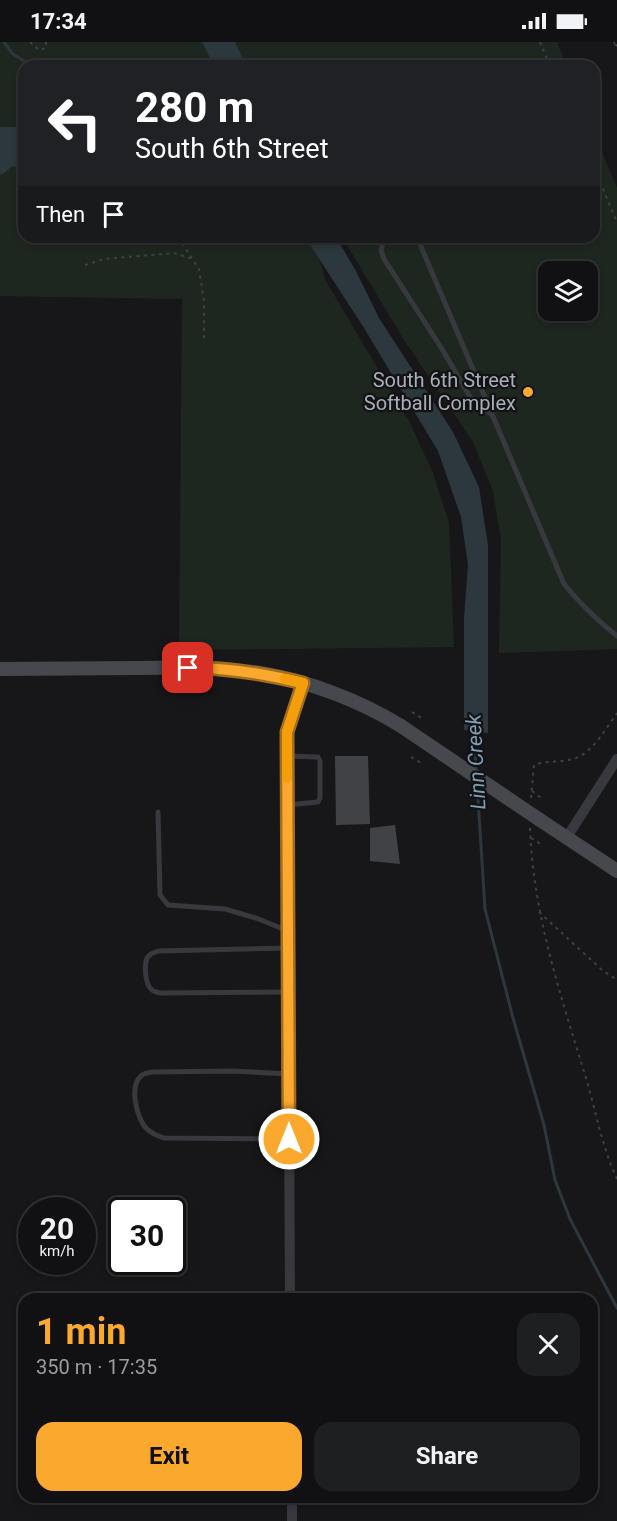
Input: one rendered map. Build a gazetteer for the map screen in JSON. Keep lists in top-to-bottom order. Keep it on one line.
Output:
{"water":["Linn Creek"],"places":["South 6th Street Softball Complex"],"page":{"status":"17:34","turn":["280 m","South 6th Street"],"then":"Then","speed":"20 km/h","limit":"30","heading":["1 min","350 m · 17:35"],"buttons":["Exit","Share"]}}
